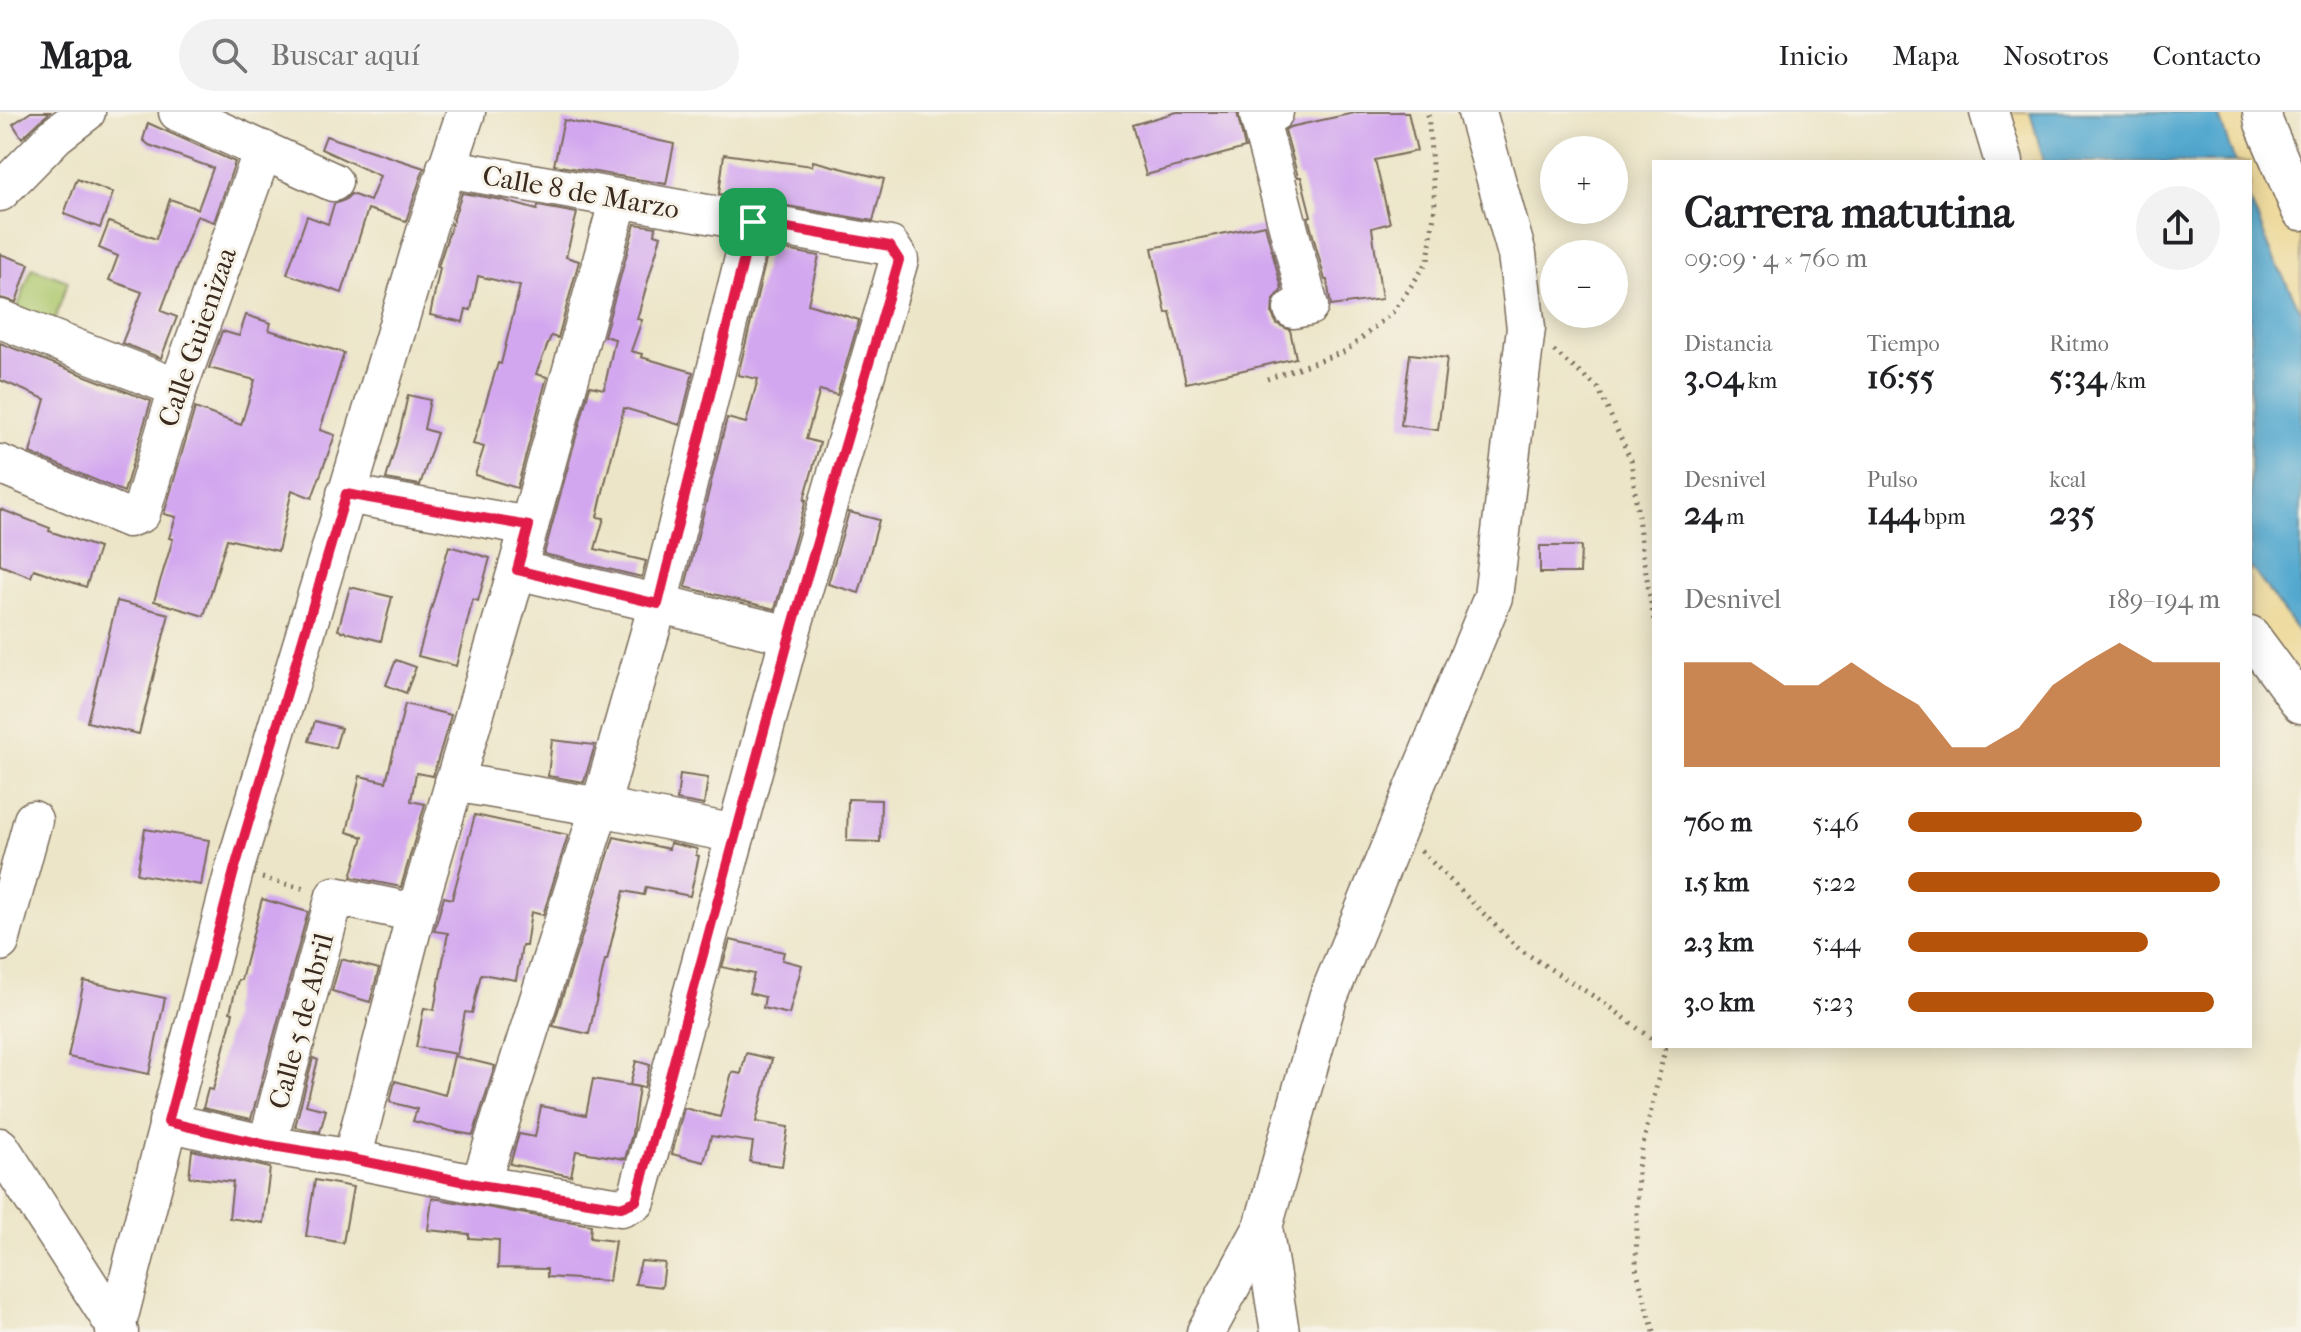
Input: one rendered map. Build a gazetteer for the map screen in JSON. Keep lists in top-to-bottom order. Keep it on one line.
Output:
{"streets":{"street":["Calle 8 de Marzo","Calle Guienizaa","Calle 5 de Abril"]},"page":{"header":"Mapa","search":"Buscar aquí","nav":["Inicio","Mapa","Nosotros","Contacto"],"map_buttons":["+","−"],"heading":["Carrera matutina","09:09 · 4 × 760 m"],"stats":[["Distancia","3.04 km"],["Tiempo","16:55"],["Ritmo","5:34 /km"],["Desnivel","24 m"],["Pulso","144 bpm"],["kcal","235"]],"chart":["Desnivel","189–194 m"],"list":[{"name":"760 m","note":"5:46"},{"name":"1.5 km","note":"5:22"},{"name":"2.3 km","note":"5:44"},{"name":"3.0 km","note":"5:23"}]}}
